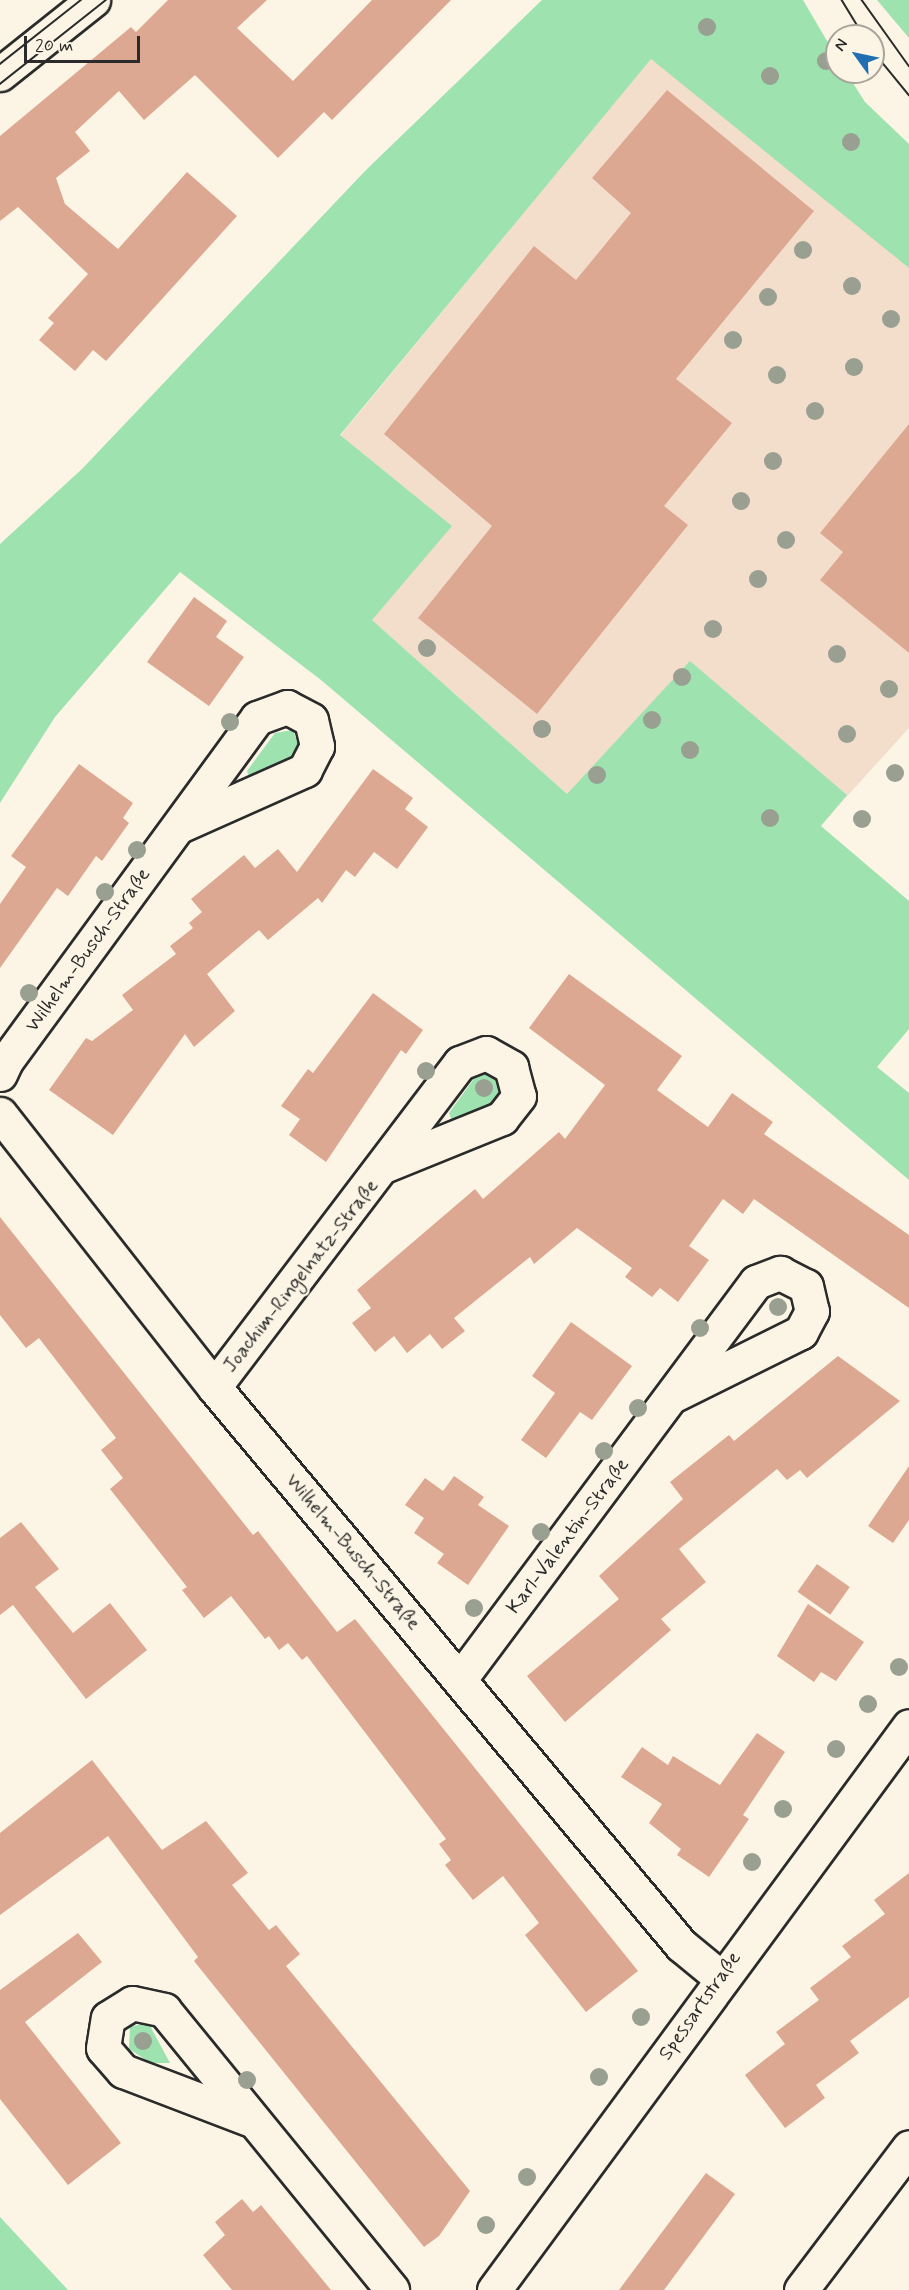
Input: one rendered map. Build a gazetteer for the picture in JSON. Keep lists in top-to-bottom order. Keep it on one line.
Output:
{"streets":{"street":["Wilhelm-Busch-Straße","Joachim-Ringelnatz-Straße","Karl-Valentin-Straße","Spessartstraße"]},"crossings":[["Wilhelm-Busch-Straße","Joachim-Ringelnatz-Straße"],["Wilhelm-Busch-Straße","Karl-Valentin-Straße"],["Wilhelm-Busch-Straße","Spessartstraße"]],"scale_bar":"20 m","north":"top left"}
